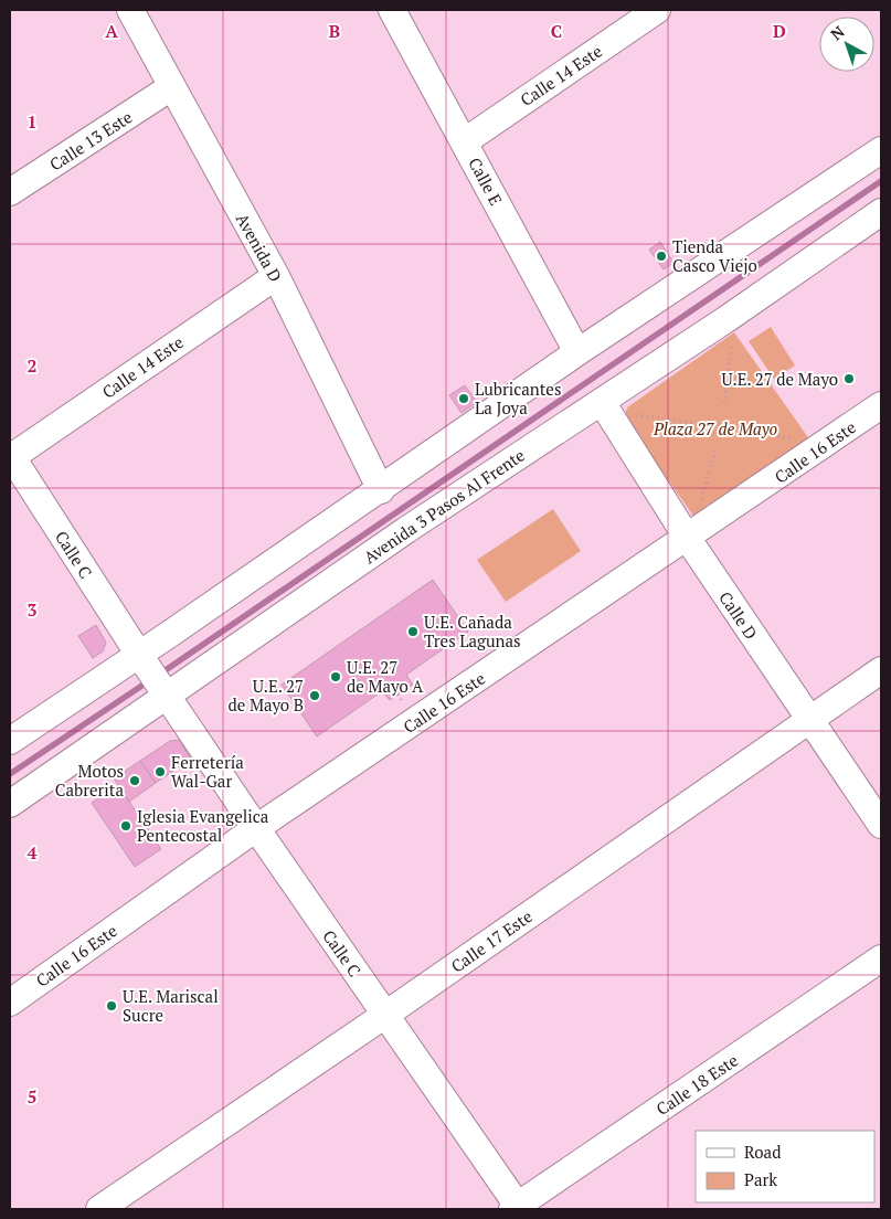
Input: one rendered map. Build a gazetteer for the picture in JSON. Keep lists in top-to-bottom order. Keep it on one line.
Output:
{"streets":{"street":["Calle 14 Este","Calle 13 Este","Calle E","Avenida D","Calle 16 Este","Avenida 3 Pasos Al Frente","Calle C","Calle D","Calle 17 Este","Calle 18 Este"]},"crossings":[["Calle 14 Este","Calle E"],["Calle 14 Este","Avenida D"],["Calle 14 Este","Calle C"],["Calle 13 Este","Avenida D"],["Calle 16 Este","Calle C"],["Calle 16 Este","Calle D"],["Avenida 3 Pasos Al Frente","Calle C"],["Avenida 3 Pasos Al Frente","Calle D"],["Calle C","Calle 17 Este"],["Calle C","Calle 18 Este"],["Calle D","Calle 17 Este"]],"parks":["Plaza 27 de Mayo"],"places":["Tienda Casco Viejo","U.E. 27 de Mayo","Lubricantes La Joya","U.E. Cañada Tres Lagunas","U.E. 27 de Mayo A","U.E. 27 de Mayo B","Ferretería Wal-Gar","Motos Cabrerita","Iglesia Evangelica Pentecostal","U.E. Mariscal Sucre"],"legend":["Road","Park"],"north":"top left","grid":{"columns":["A","B","C","D"],"rows":["1","2","3","4","5"]}}
